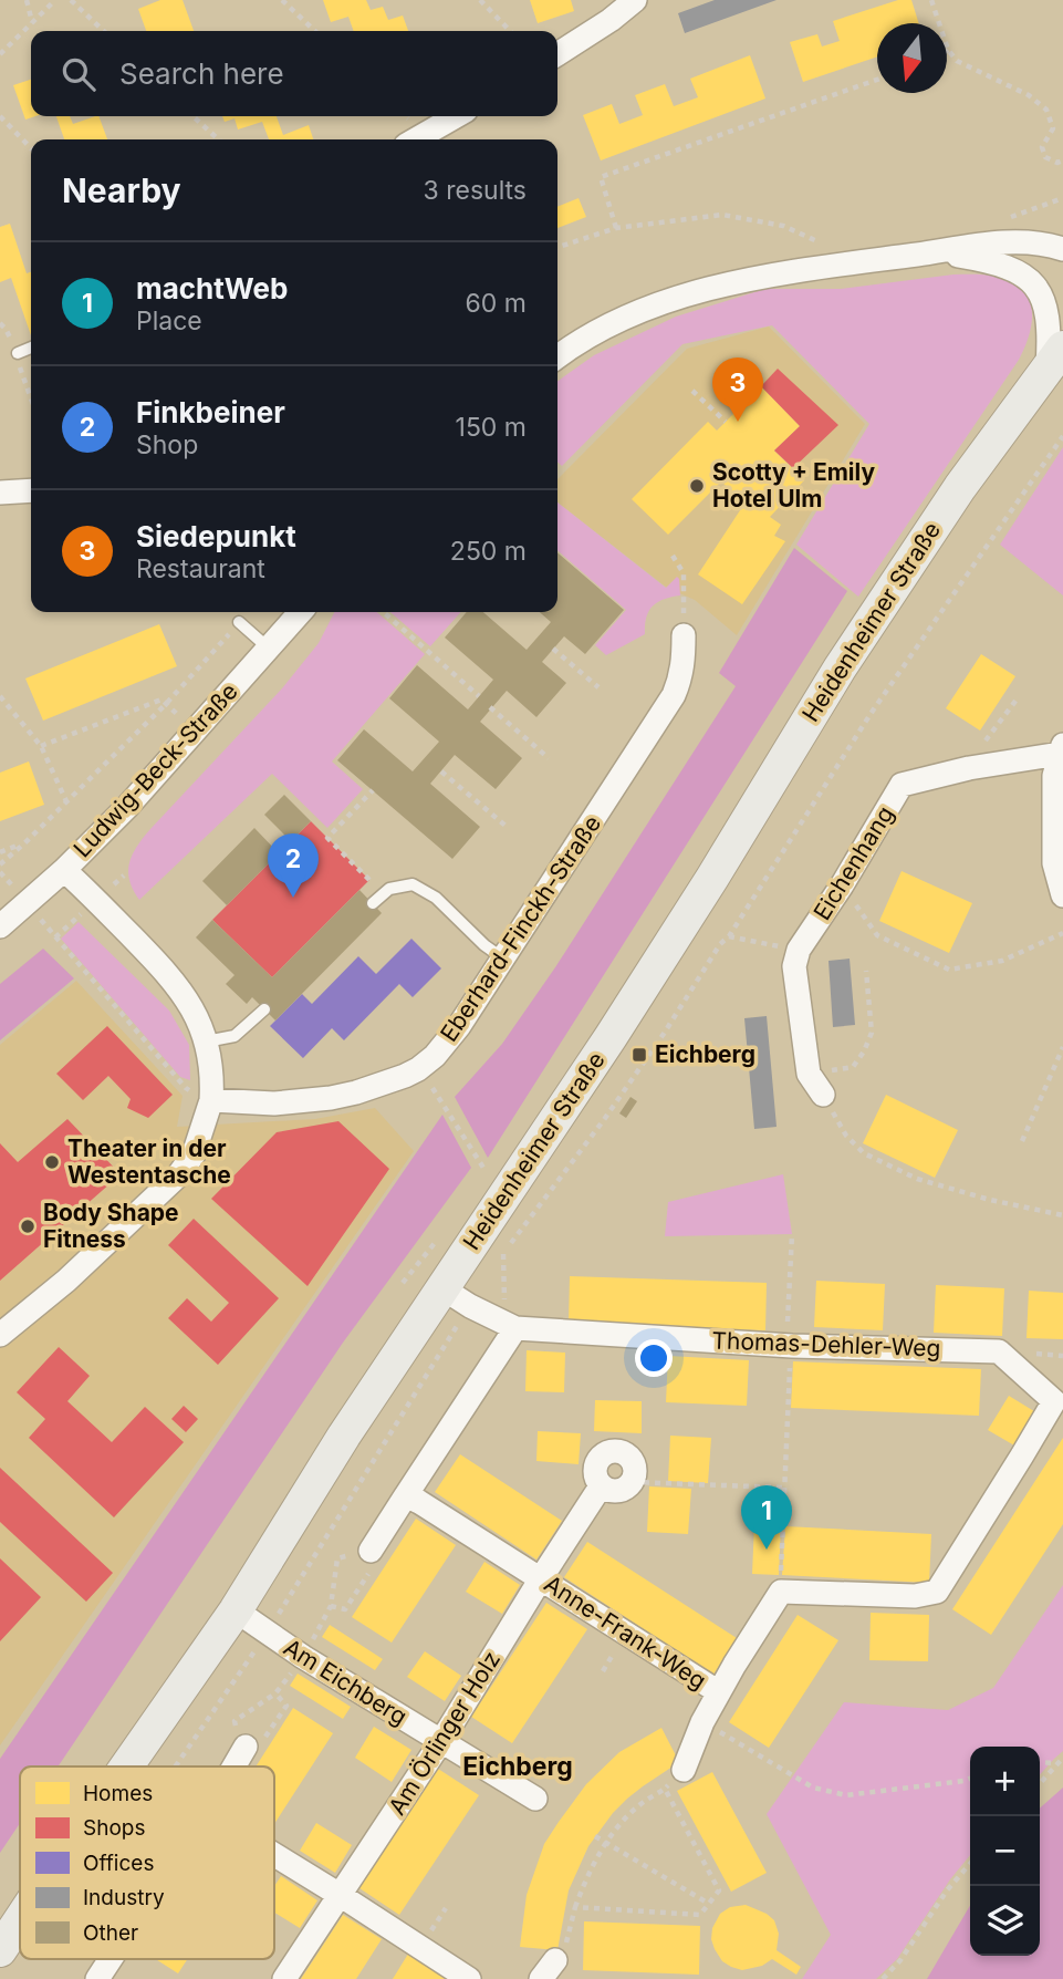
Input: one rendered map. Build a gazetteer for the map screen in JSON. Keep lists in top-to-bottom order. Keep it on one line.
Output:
{"streets":{"main road":["Heidenheimer Straße"],"street":["Ludwig-Beck-Straße","Eichenhang","Eberhard-Finckh-Straße","Thomas-Dehler-Weg","Anne-Frank-Weg","Am Eichberg","Am Örlinger Holz"]},"crossings":[["Heidenheimer Straße","Thomas-Dehler-Weg"],["Heidenheimer Straße","Am Eichberg"],["Thomas-Dehler-Weg","Anne-Frank-Weg"],["Anne-Frank-Weg","Am Örlinger Holz"],["Am Eichberg","Am Örlinger Holz"]],"districts":["Eichberg"],"places":{"other":["Scotty + Emily Hotel Ulm","Theater in der Westentasche","Body Shape Fitness"],"transit":["Eichberg"]},"legend":["Homes","Shops","Offices","Industry","Other"],"north":"bottom","page":{"search":"Search here","heading":["Nearby","3 results"],"list":[{"mark":"1","name":"machtWeb","note":"Place","value":"60 m"},{"mark":"2","name":"Finkbeiner","note":"Shop","value":"150 m"},{"mark":"3","name":"Siedepunkt","note":"Restaurant","value":"250 m"}],"pins":["3","2","1"],"map_buttons":["+","−"]}}
